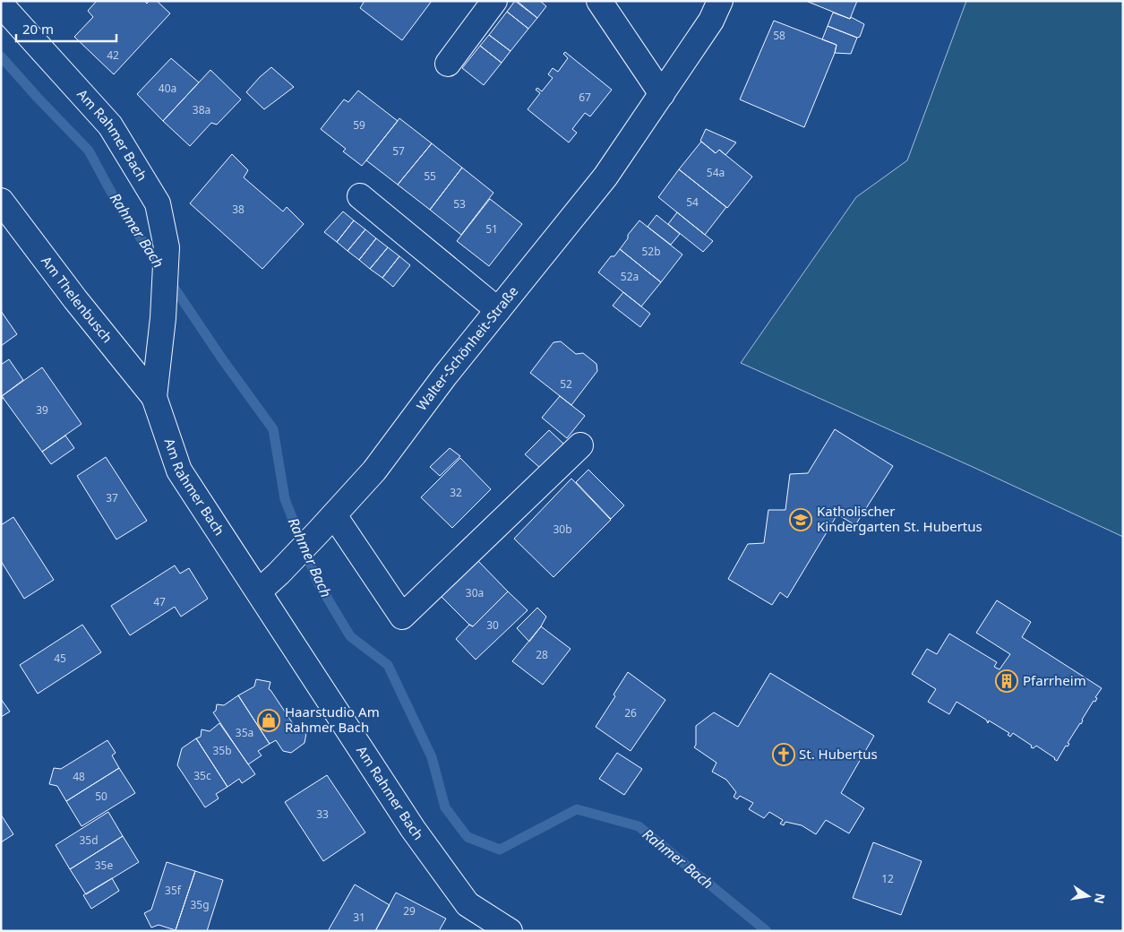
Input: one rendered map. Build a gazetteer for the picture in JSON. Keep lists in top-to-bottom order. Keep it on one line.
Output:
{"streets":{"street":["Am Rahmer Bach","Am Thelenbusch","Walter-Schönheit-Straße"]},"crossings":[["Am Rahmer Bach","Am Thelenbusch"],["Am Rahmer Bach","Walter-Schönheit-Straße"]],"water":["Rahmer Bach"],"places":{"school or university":["Katholischer Kindergarten St. Hubertus"],"building":["Pfarrheim"],"shop":["Haarstudio Am Rahmer Bach"],"church":["St. Hubertus"]},"house_numbers":["58","42","40a","67","38a","59","57","54a","55","54","53","38","51","52b","52a","52","39","32","37","30b","30a","47","30","28","45","26","35a","35b","35c","48","50","33","35d","35e","12","35f","35g","29","31"],"scale_bar":"20 m","north":"right"}
